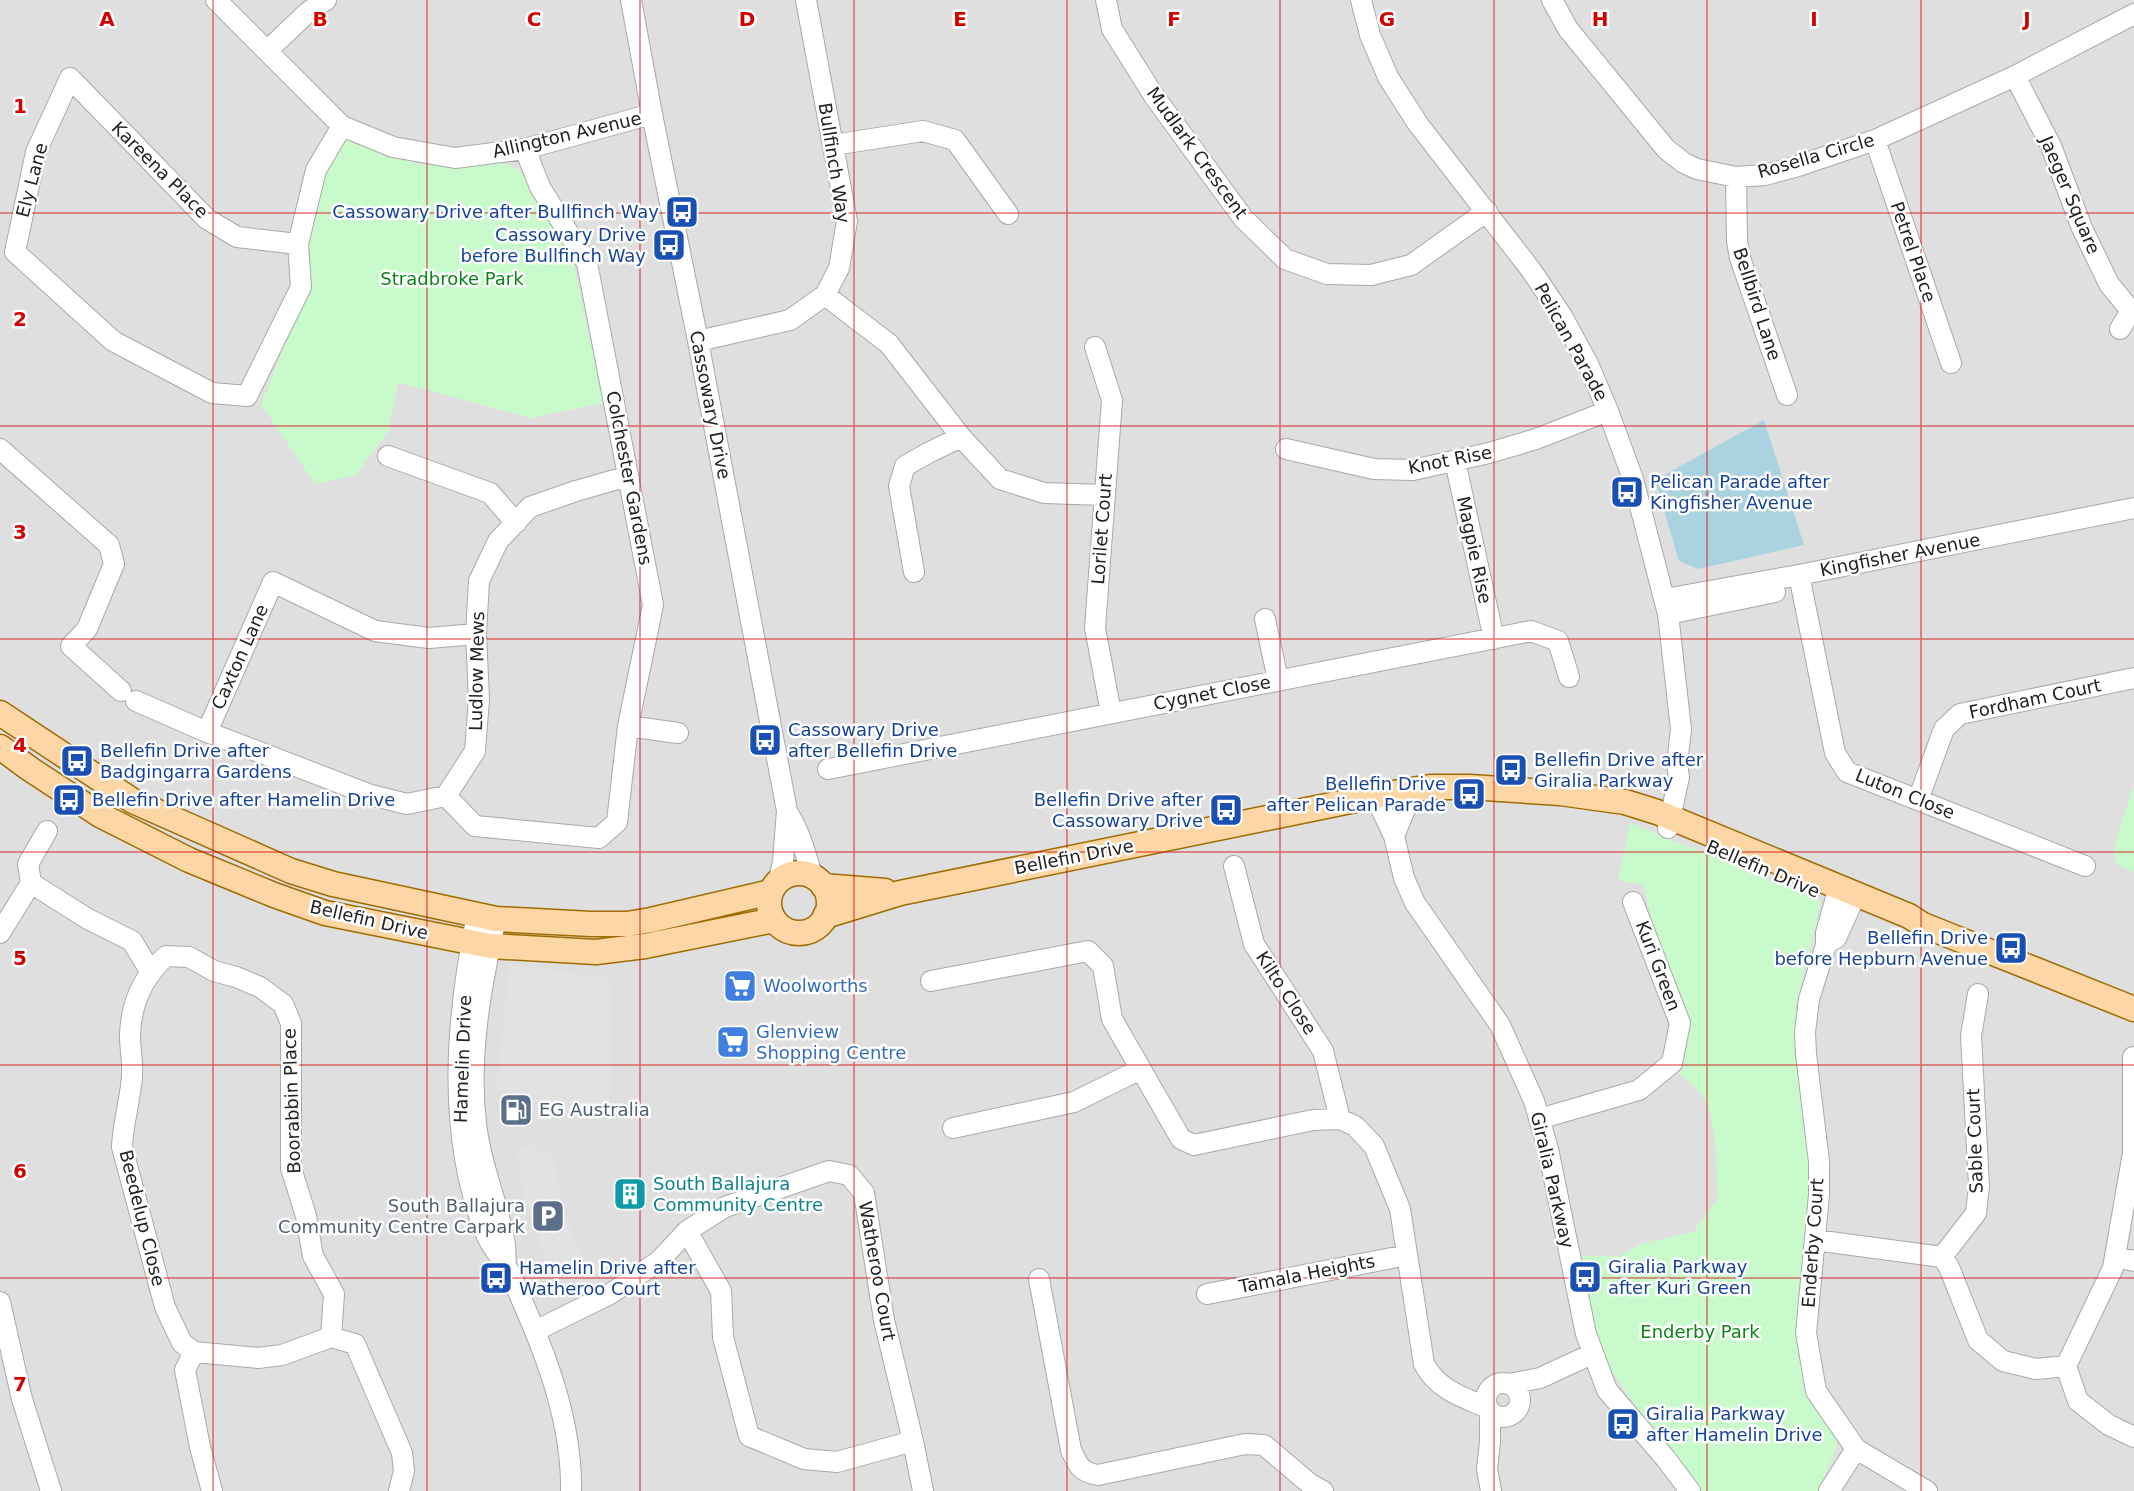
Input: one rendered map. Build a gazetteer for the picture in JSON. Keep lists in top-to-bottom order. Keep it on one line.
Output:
{"streets":{"main road":["Bellefin Drive"],"street":["Allington Avenue","Mudlark Crescent","Rosella Circle","Bullfinch Way","Kareena Place","Ely Lane","Jaeger Square","Petrel Place","Bellbird Lane","Pelican Parade","Cassowary Drive","Knot Rise","Colchester Gardens","Lorilet Court","Magpie Rise","Kingfisher Avenue","Caxton Lane","Ludlow Mews","Cygnet Close","Fordham Court","Luton Close","Kuri Green","Kilto Close","Hamelin Drive","Boorabbin Place","Sable Court","Giralia Parkway","Beedelup Close","Enderby Court","Watheroo Court","Tamala Heights"]},"crossings":[["Allington Avenue","Cassowary Drive"],["Allington Avenue","Colchester Gardens"],["Mudlark Crescent","Pelican Parade"],["Rosella Circle","Jaeger Square"],["Rosella Circle","Petrel Place"],["Rosella Circle","Bellbird Lane"],["Bullfinch Way","Cassowary Drive"],["Kareena Place","Ely Lane"],["Pelican Parade","Knot Rise"],["Pelican Parade","Kingfisher Avenue"],["Pelican Parade","Bellefin Drive"],["Cassowary Drive","Bellefin Drive"],["Knot Rise","Magpie Rise"],["Colchester Gardens","Ludlow Mews"],["Lorilet Court","Cygnet Close"],["Magpie Rise","Cygnet Close"],["Kingfisher Avenue","Luton Close"],["Caxton Lane","Ludlow Mews"],["Fordham Court","Luton Close"],["Bellefin Drive","Hamelin Drive"],["Bellefin Drive","Giralia Parkway"],["Bellefin Drive","Enderby Court"],["Kuri Green","Giralia Parkway"],["Hamelin Drive","Watheroo Court"],["Boorabbin Place","Beedelup Close"]],"parks":["Stradbroke Park","Enderby Park"],"places":{"bus stop":["Cassowary Drive after Bullfinch Way","Cassowary Drive before Bullfinch Way","Pelican Parade after Kingfisher Avenue","Cassowary Drive after Bellefin Drive","Bellefin Drive after Badgingarra Gardens","Bellefin Drive after Giralia Parkway","Bellefin Drive after Pelican Parade","Bellefin Drive after Hamelin Drive","Bellefin Drive after Cassowary Drive","Bellefin Drive before Hepburn Avenue","Giralia Parkway after Kuri Green","Hamelin Drive after Watheroo Court","Giralia Parkway after Hamelin Drive"],"supermarket":["Woolworths","Glenview Shopping Centre"],"fuel station":["EG Australia"],"building":["South Ballajura Community Centre"],"parking":["South Ballajura Community Centre Carpark"]},"grid":{"columns":["A","B","C","D","E","F","G","H","I","J"],"rows":["1","2","3","4","5","6","7"]}}
